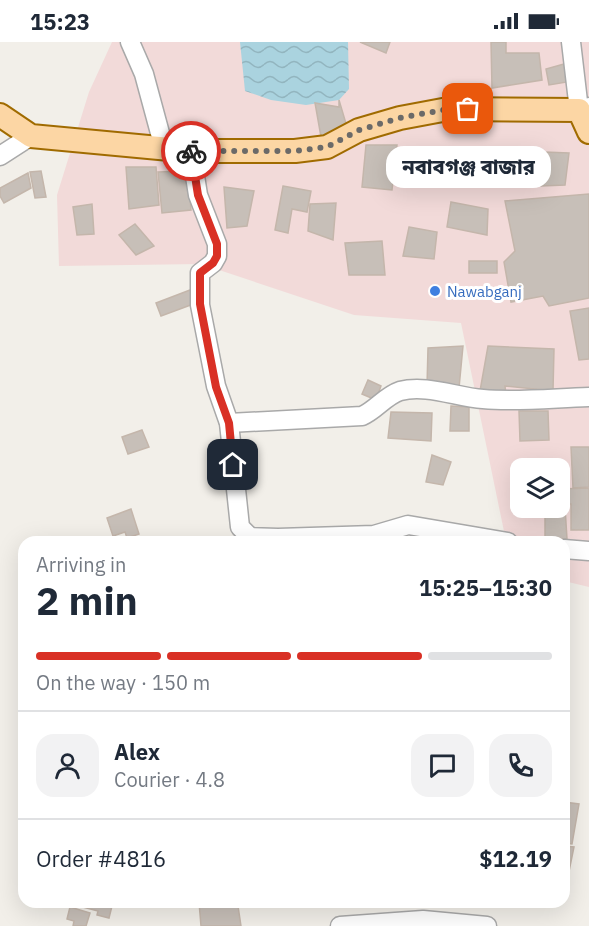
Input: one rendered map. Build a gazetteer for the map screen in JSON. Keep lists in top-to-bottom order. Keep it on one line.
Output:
{"places":["নবাবগঞ্জ বাজার","Nawabganj"],"page":{"status":"15:23","bubble":"নবাবগঞ্জ বাজার","heading":["2 min","Arriving in","15:25–15:30"],"panel":["Alex","Courier · 4.8","Order #4816","$12.19"],"bar":"On the way · 150 m"}}
